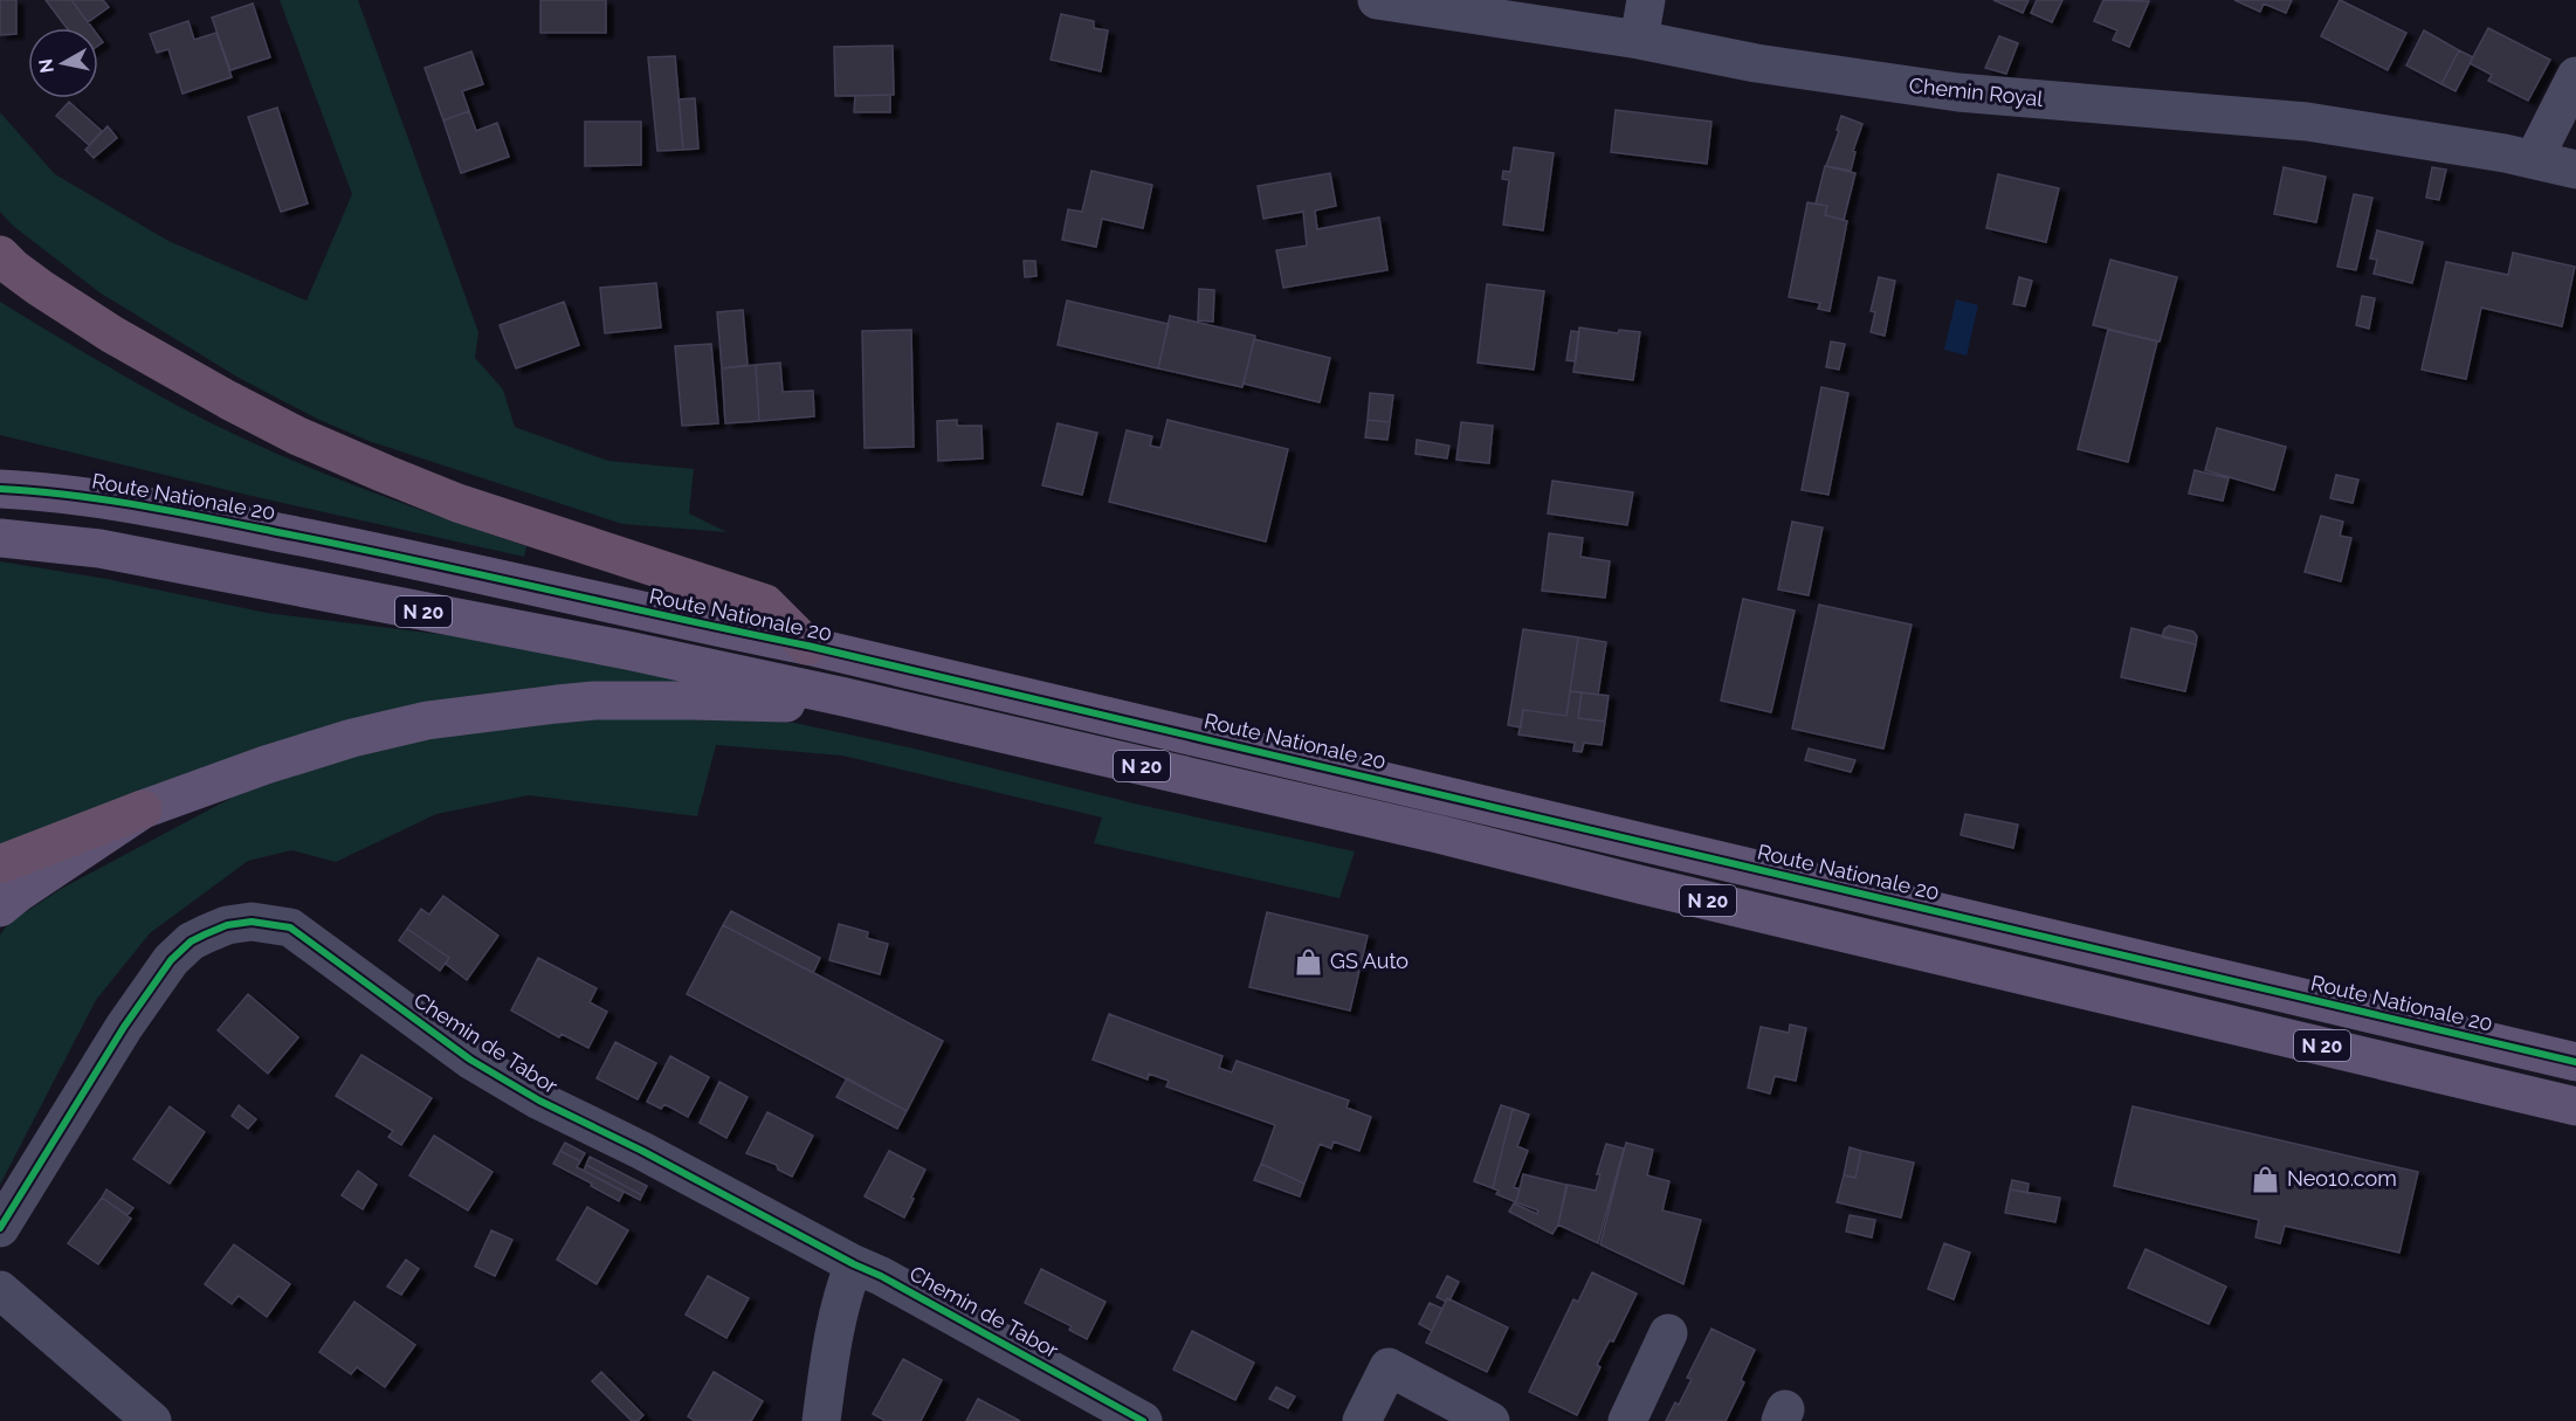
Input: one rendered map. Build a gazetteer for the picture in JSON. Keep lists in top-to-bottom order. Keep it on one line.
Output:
{"streets":{"main road":["Route Nationale 20","N 20"],"street":["Chemin Royal","Chemin de Tabor"]},"places":{"shop":["GS Auto","Neo10.com"]},"north":"left"}
